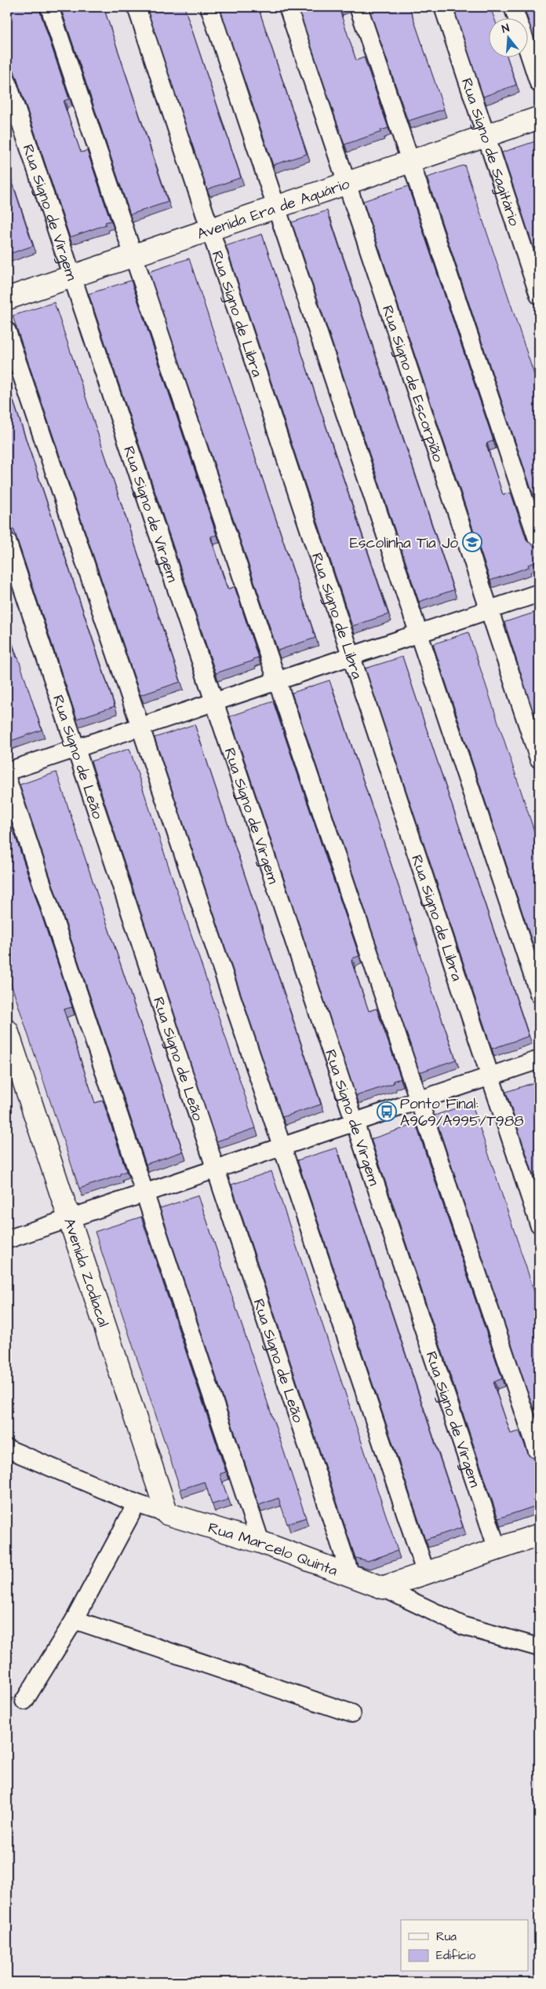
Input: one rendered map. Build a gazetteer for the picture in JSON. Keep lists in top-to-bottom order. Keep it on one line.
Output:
{"streets":{"street":["Rua Signo de Sagitário","Avenida Era de Aquário","Rua Signo de Virgem","Rua Signo de Libra","Rua Signo de Escorpião","Rua Signo de Leão","Avenida Zodiacal","Rua Marcelo Quinta"]},"crossings":[["Rua Signo de Sagitário","Avenida Era de Aquário"],["Avenida Era de Aquário","Rua Signo de Virgem"],["Avenida Era de Aquário","Rua Signo de Libra"],["Avenida Era de Aquário","Rua Signo de Escorpião"],["Rua Signo de Leão","Rua Marcelo Quinta"],["Avenida Zodiacal","Rua Marcelo Quinta"]],"places":{"school or university":["Escolinha Tia Jo"],"bus stop":["Ponto Final: A969/A995/T988"]},"legend":["Rua","Edifício"],"north":"top"}
